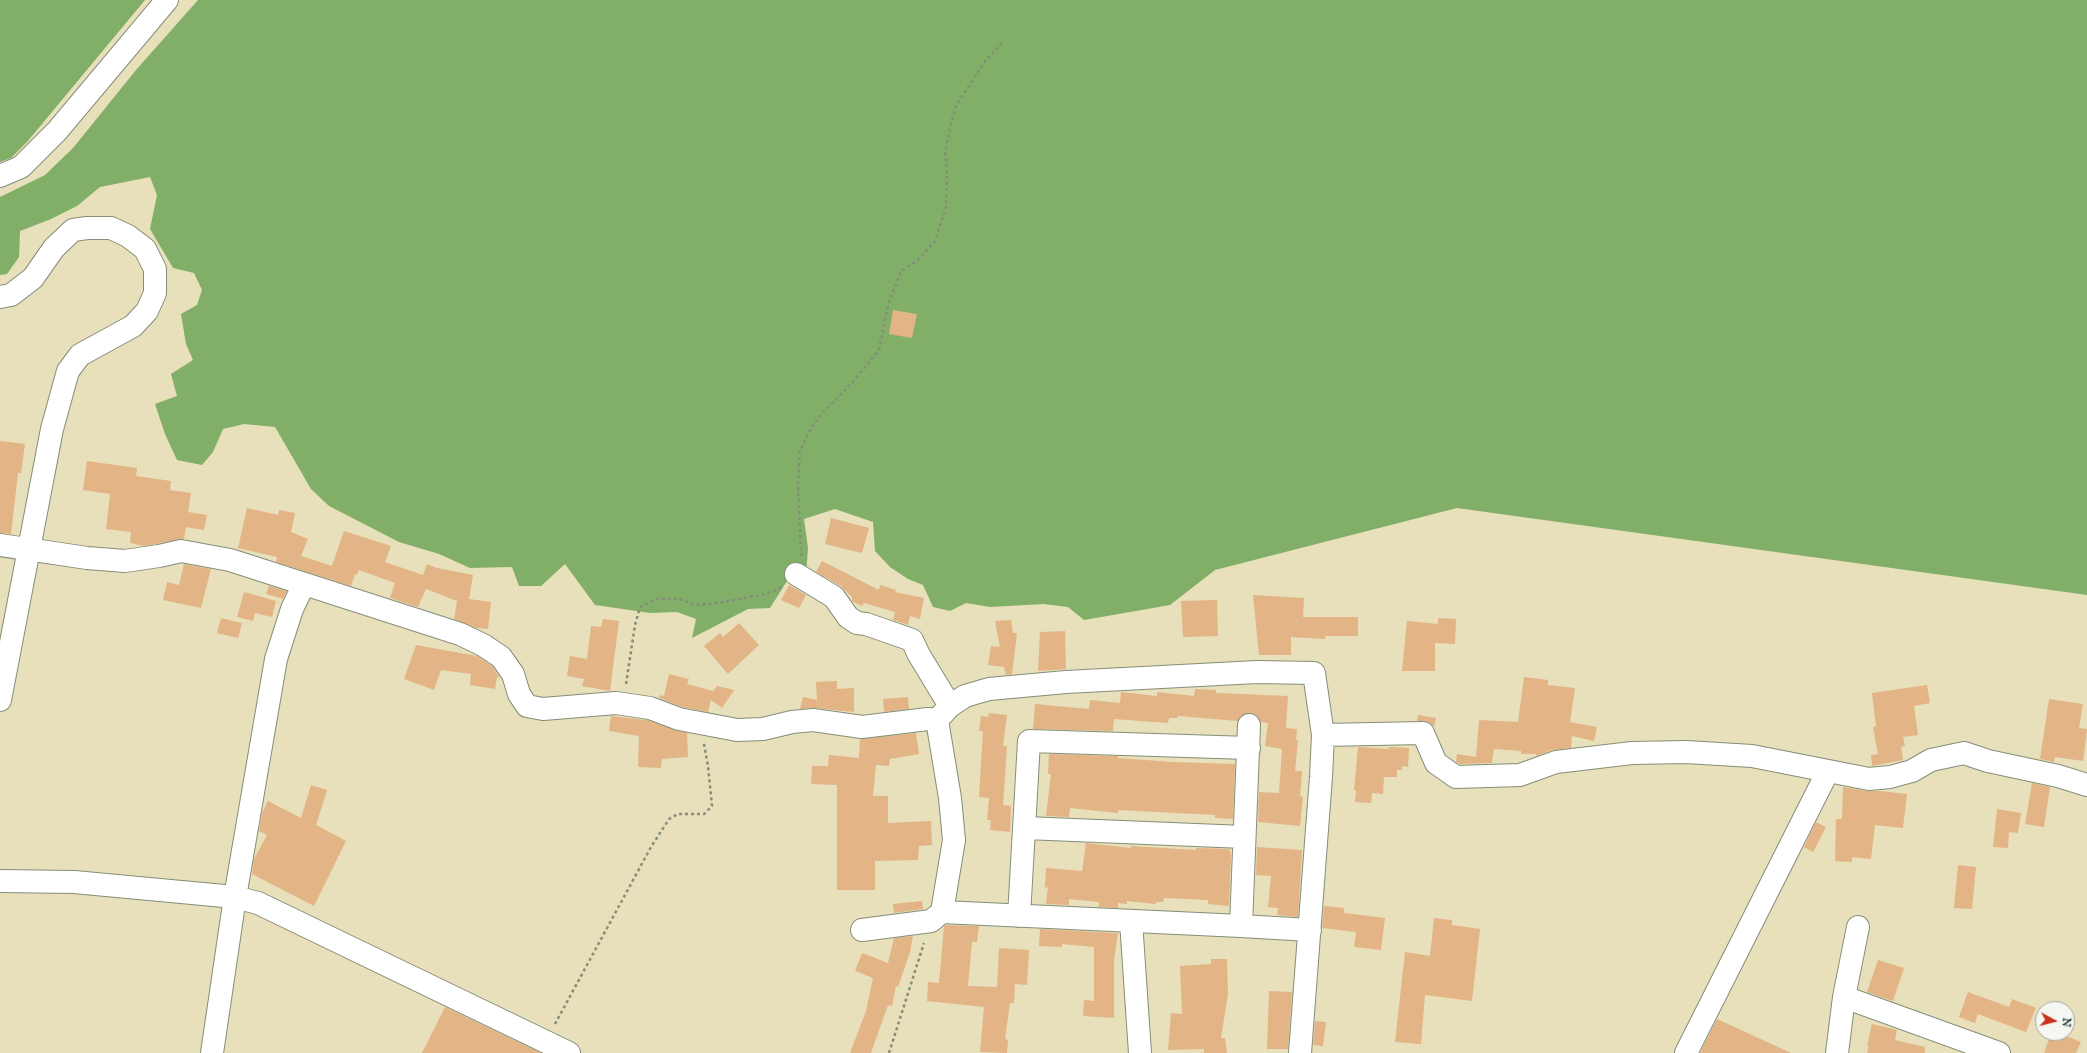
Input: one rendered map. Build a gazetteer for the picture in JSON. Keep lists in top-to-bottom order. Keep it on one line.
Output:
{"north":"right"}
